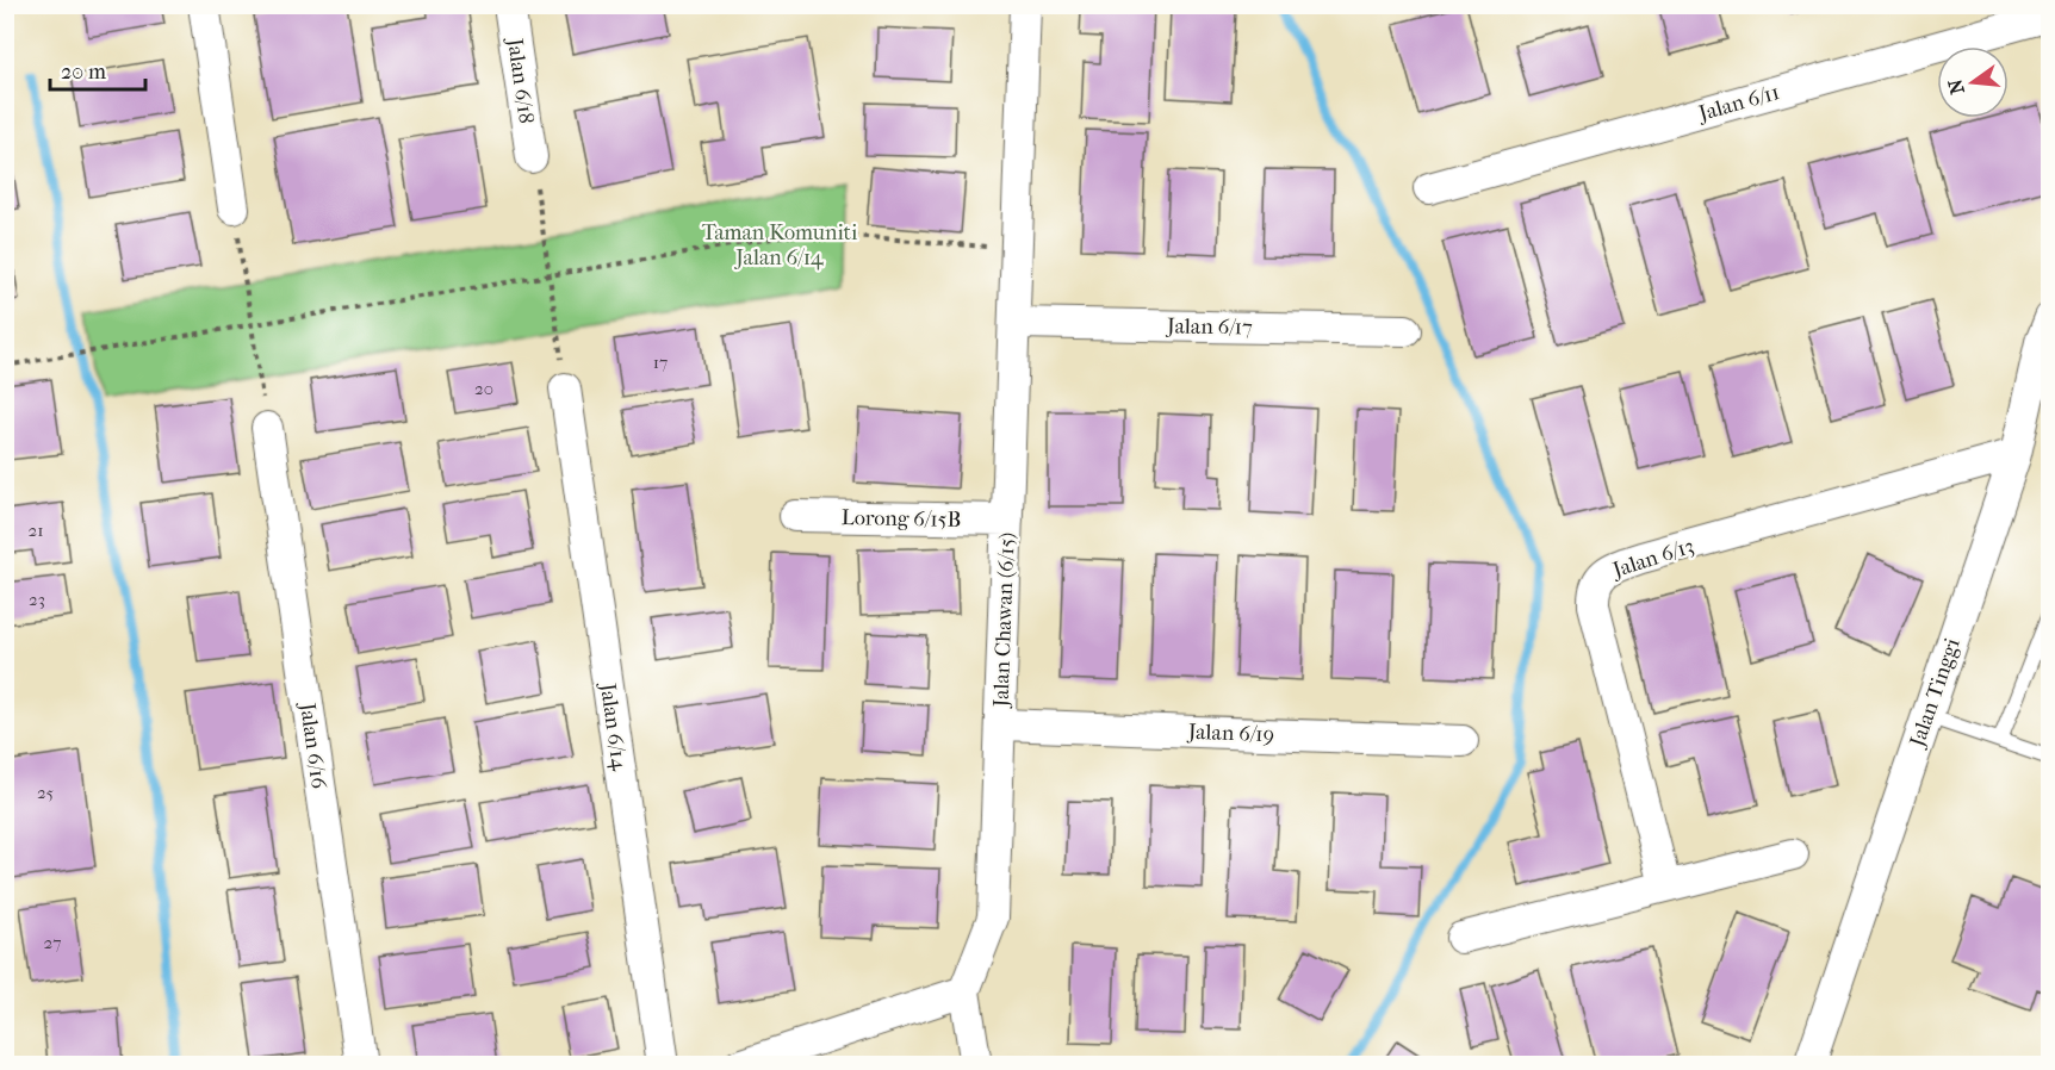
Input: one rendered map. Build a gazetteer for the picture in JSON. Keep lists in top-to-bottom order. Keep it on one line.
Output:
{"streets":{"street":["Jalan 6/18","Jalan 6/11","Jalan 6/17","Lorong 6/15B","Jalan 6/13","Jalan Chawan (6/15)","Jalan Tinggi","Jalan 6/14","Jalan 6/19","Jalan 6/16"]},"crossings":[["Jalan 6/17","Jalan Chawan (6/15)"],["Lorong 6/15B","Jalan Chawan (6/15)"],["Jalan 6/13","Jalan Tinggi"],["Jalan Chawan (6/15)","Jalan 6/19"]],"parks":["Taman Komuniti Jalan 6/14"],"house_numbers":["17","20","21","23","25","27"],"scale_bar":"20 m","north":"left"}
